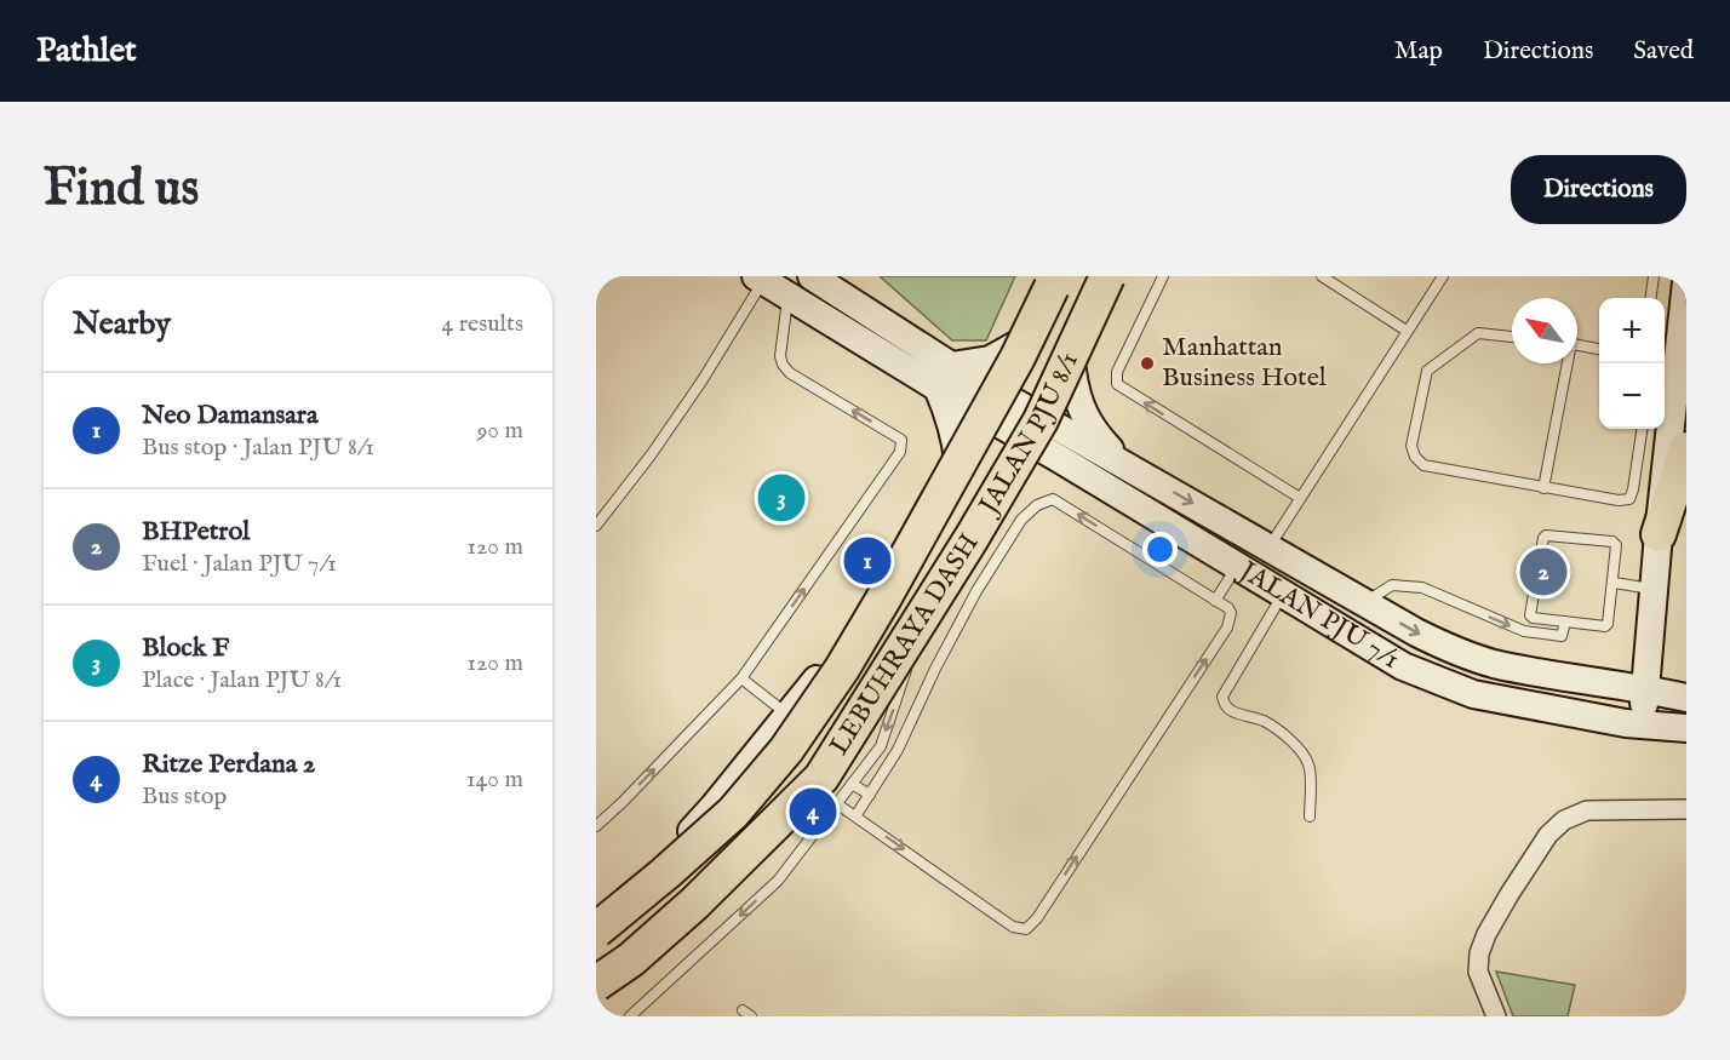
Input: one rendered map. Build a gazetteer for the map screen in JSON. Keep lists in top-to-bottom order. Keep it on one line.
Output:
{"streets":{"highway":["LEBUHRAYA DASH"],"street":["JALAN PJU 8/1","JALAN PJU 7/1"]},"crossings":[["JALAN PJU 8/1","JALAN PJU 7/1"],["JALAN PJU 8/1","LEBUHRAYA DASH"]],"places":["Manhattan Business Hotel"],"north":"top left","page":{"header":"Pathlet","nav":["Map","Directions","Saved"],"buttons":"Directions","title":"Find us","heading":["Nearby","4 results"],"map_buttons":["+","−"],"list":[{"mark":"1","name":"Neo Damansara","note":"Bus stop · Jalan PJU 8/1","value":"90 m"},{"mark":"2","name":"BHPetrol","note":"Fuel · Jalan PJU 7/1","value":"120 m"},{"mark":"3","name":"Block F","note":"Place · Jalan PJU 8/1","value":"120 m"},{"mark":"4","name":"Ritze Perdana 2","note":"Bus stop","value":"140 m"}],"pins":["3","1","2","4"]}}
